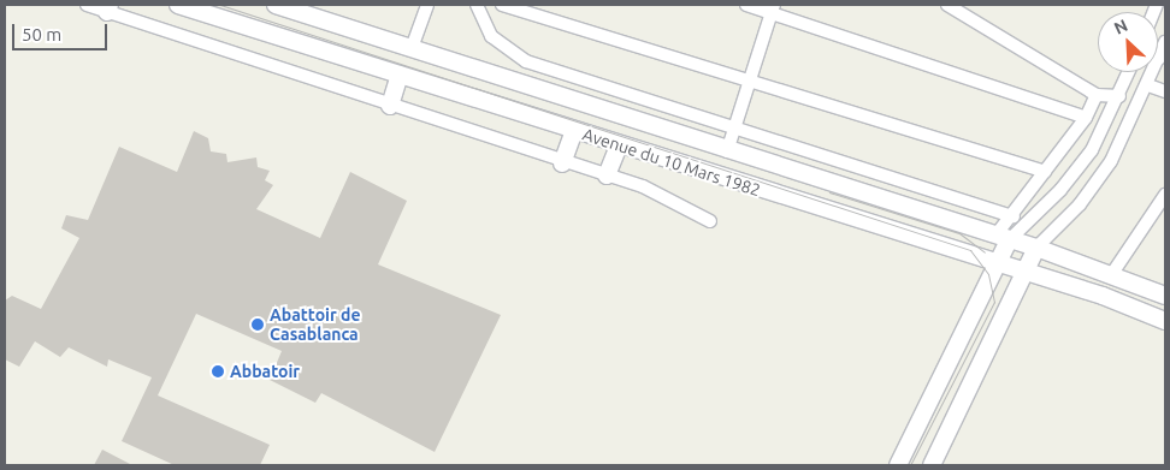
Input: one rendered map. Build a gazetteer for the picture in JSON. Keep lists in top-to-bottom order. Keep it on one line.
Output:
{"streets":{"main road":["Avenue du 10 Mars 1982"]},"places":["Abattoir de Casablanca","Abbatoir"],"scale_bar":"50 m","north":"top left"}
